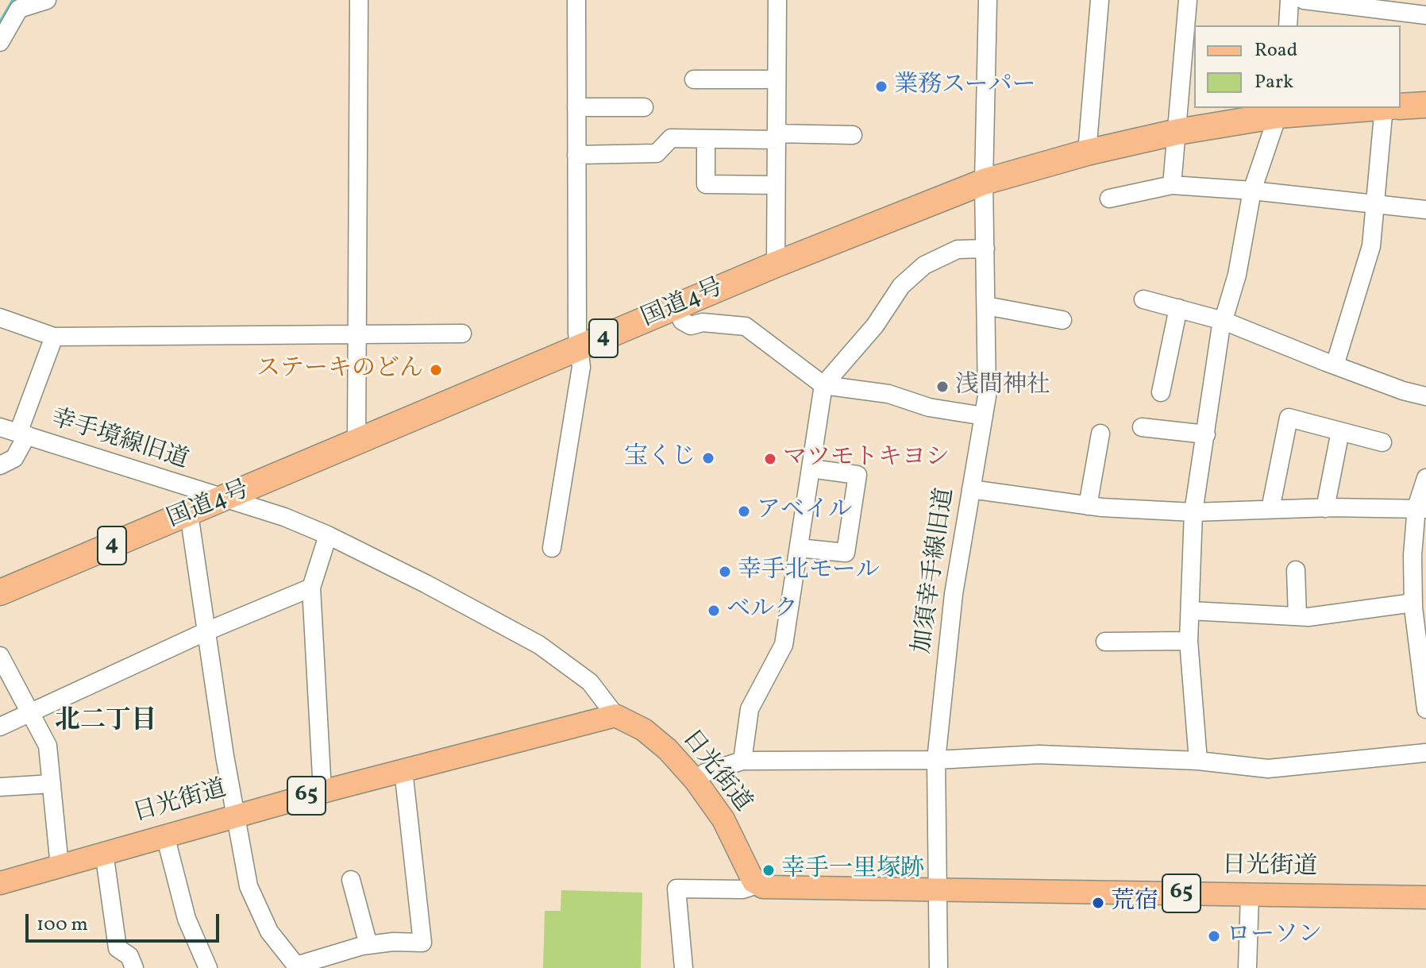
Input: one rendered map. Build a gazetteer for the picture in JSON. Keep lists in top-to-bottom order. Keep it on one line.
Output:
{"streets":{"highway":["国道4号","4"],"main road":["日光街道","65"],"street":["幸手境線旧道","加須幸手線旧道"]},"crossings":[["国道4号","幸手境線旧道"],["国道4号","加須幸手線旧道"],["幸手境線旧道","日光街道"],["加須幸手線旧道","日光街道"]],"districts":["北二丁目"],"places":["業務スーパー","ステーキのどん","浅間神社","宝くじ","マツモトキヨシ","アベイル","幸手北モール","ベルク","幸手一里塚跡","荒宿","ローソン"],"legend":["Road","Park"],"scale_bar":"100 m"}
